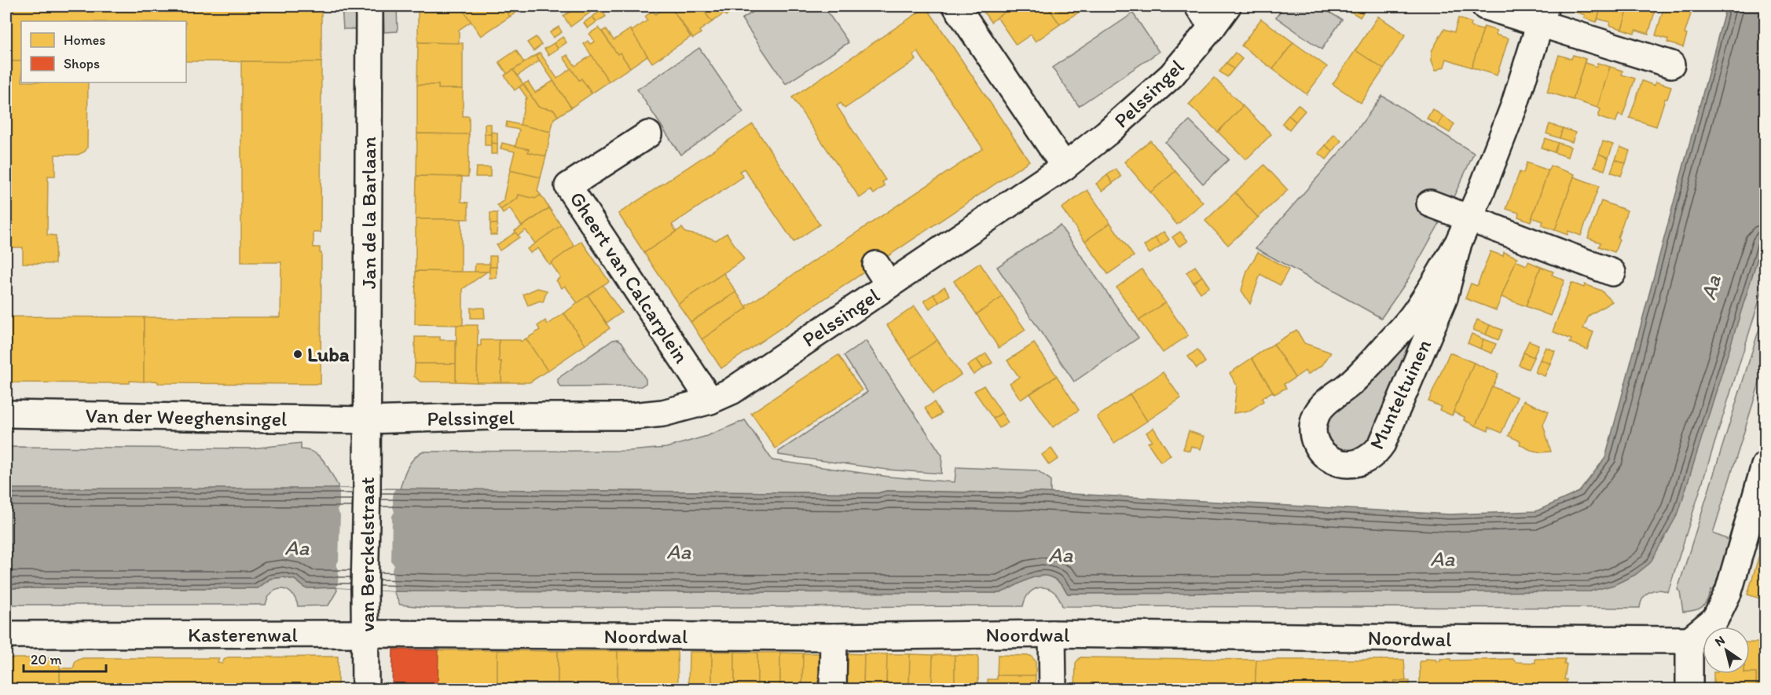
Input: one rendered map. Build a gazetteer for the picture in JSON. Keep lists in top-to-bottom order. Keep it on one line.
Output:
{"streets":{"street":["Pelssingel","Jan de la Barlaan","Gheert van Calcarplein","Munteltuinen","Van der Weeghensingel","van Berckelstraat","Kasterenwal","Noordwal"]},"crossings":[["Pelssingel","Jan de la Barlaan"],["Pelssingel","Gheert van Calcarplein"],["Pelssingel","Van der Weeghensingel"],["Pelssingel","van Berckelstraat"],["Jan de la Barlaan","Van der Weeghensingel"],["Jan de la Barlaan","van Berckelstraat"],["Van der Weeghensingel","van Berckelstraat"],["van Berckelstraat","Kasterenwal"],["van Berckelstraat","Noordwal"],["Kasterenwal","Noordwal"]],"water":["Aa"],"places":["Luba"],"legend":["Homes","Shops"],"scale_bar":"20 m","north":"top left"}
